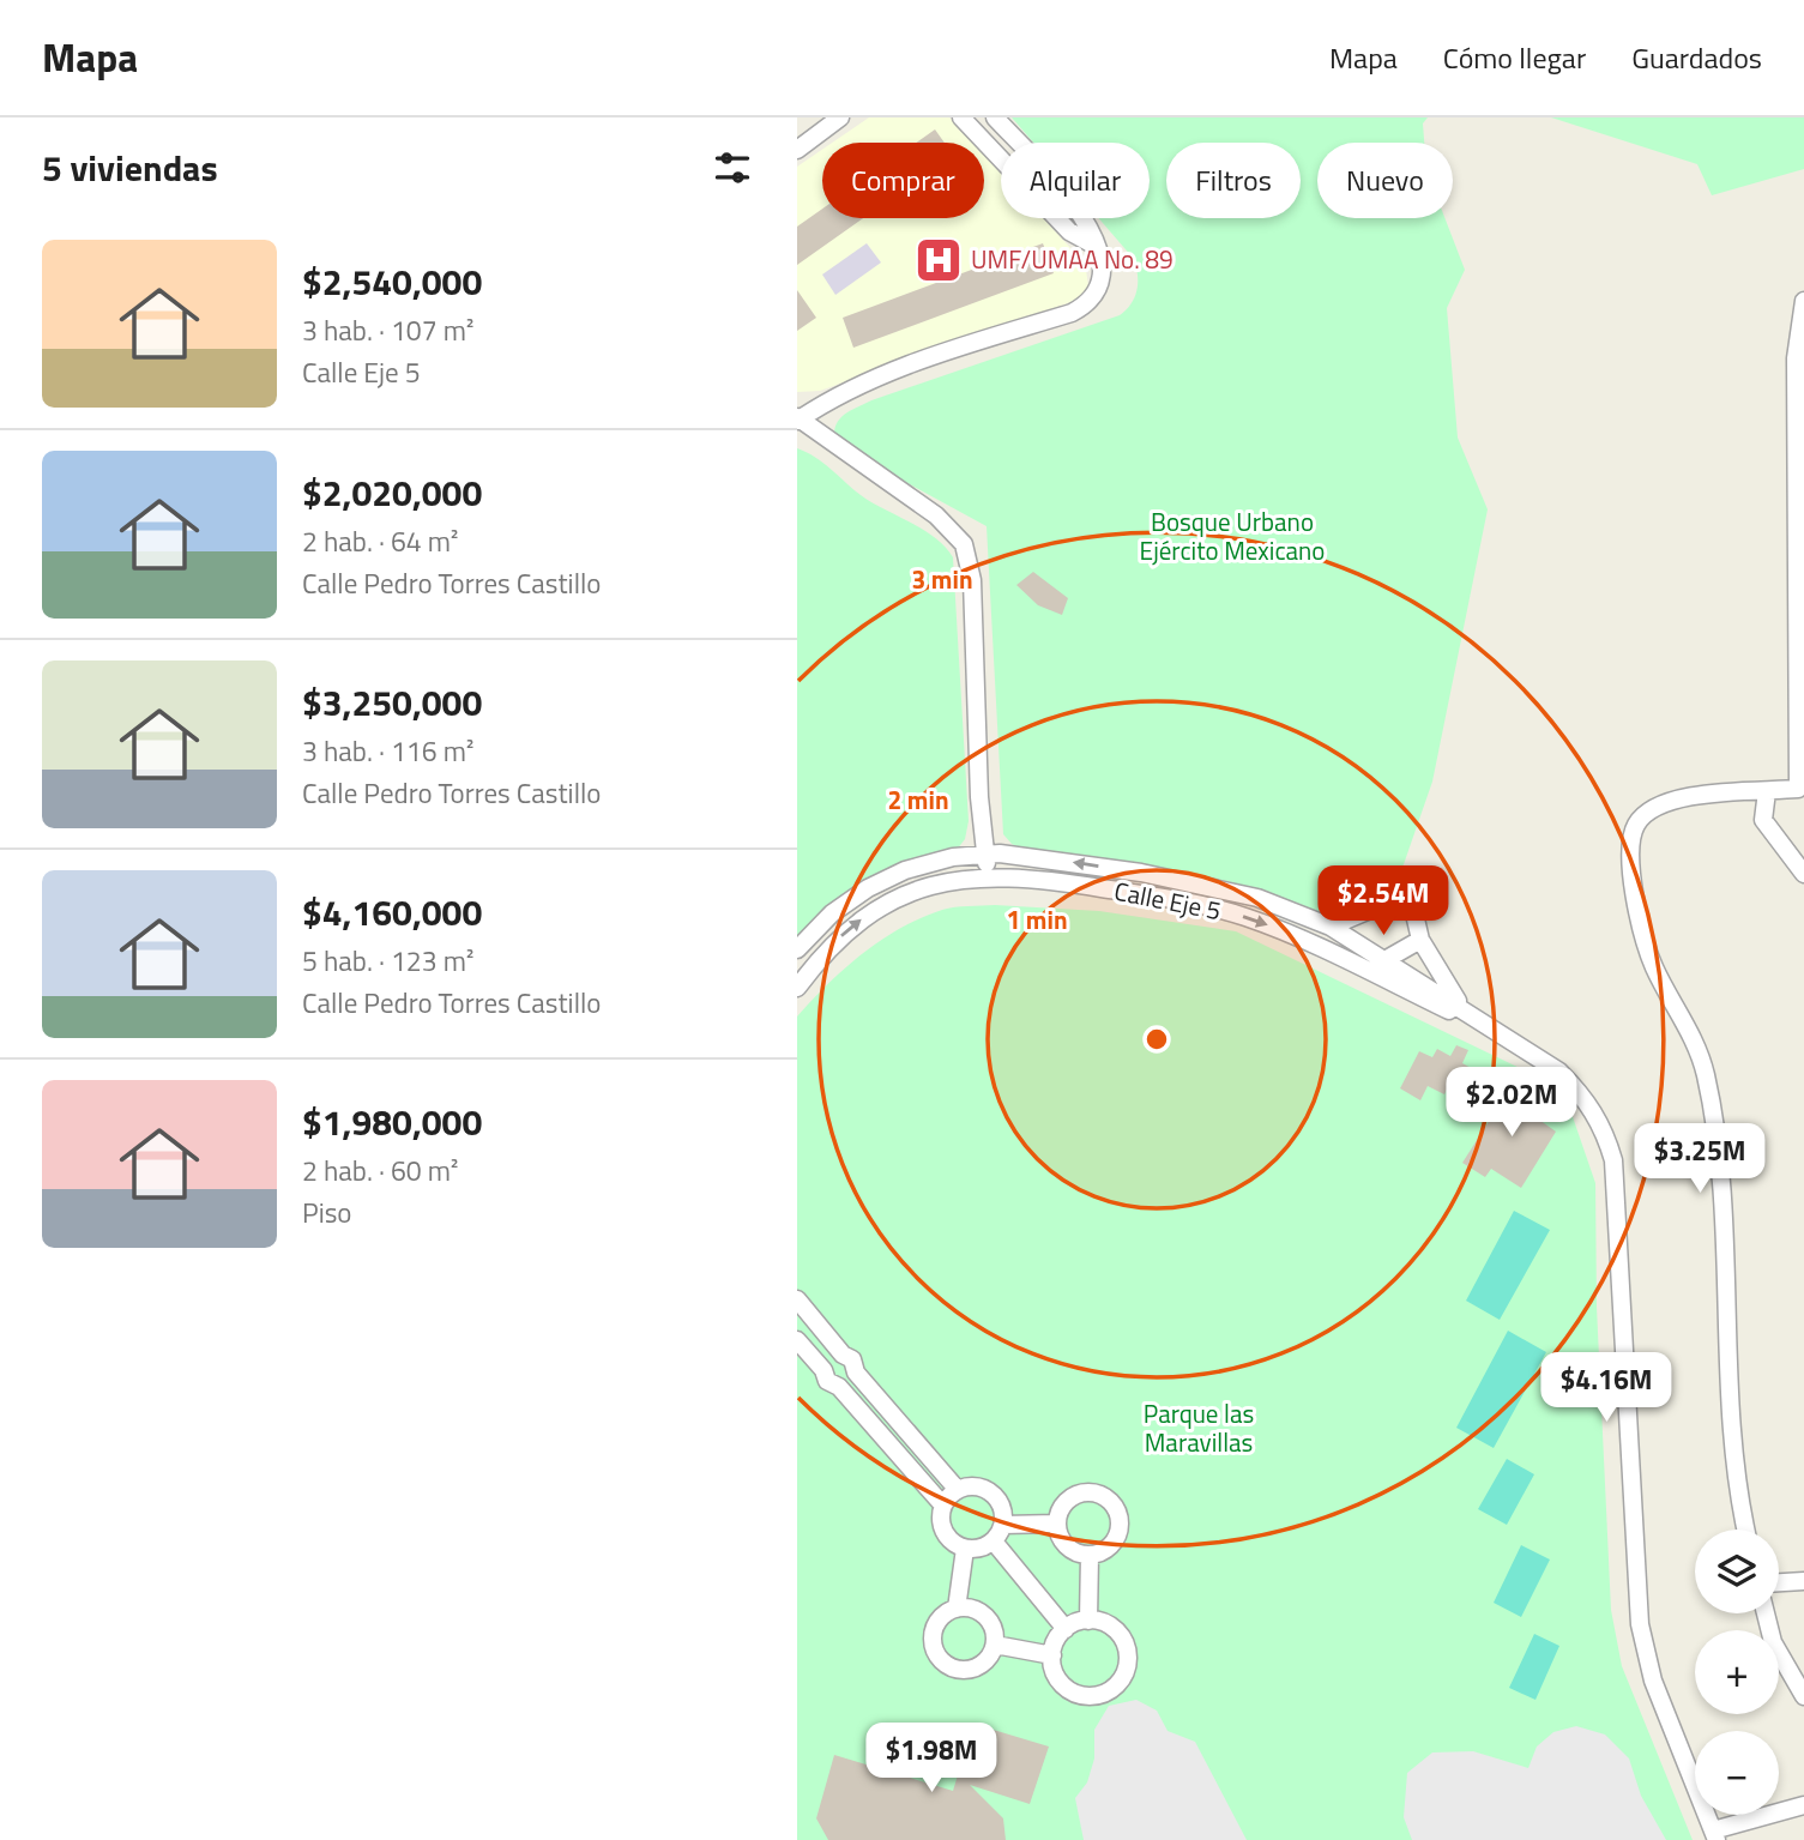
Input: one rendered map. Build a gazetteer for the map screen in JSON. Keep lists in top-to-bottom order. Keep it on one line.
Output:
{"streets":{"street":["Calle Eje 5"]},"parks":["Bosque Urbano Ejército Mexicano","Parque las Maravillas"],"places":{"hospital":["UMF/UMAA No. 89"]},"page":{"header":"Mapa","nav":["Mapa","Cómo llegar","Guardados"],"heading":"5 viviendas","chip":["Comprar","Alquilar","Filtros","Nuevo"],"list":[{"name":"$2,540,000","note":"3 hab. · 107 m² · Calle Eje 5"},{"name":"$2,020,000","note":"2 hab. · 64 m² · Calle Pedro Torres Castillo"},{"name":"$3,250,000","note":"3 hab. · 116 m² · Calle Pedro Torres Castillo"},{"name":"$4,160,000","note":"5 hab. · 123 m² · Calle Pedro Torres Castillo"},{"name":"$1,980,000","note":"2 hab. · 60 m² · Piso"}],"price":["$2.54M","$2.02M","$3.25M","$4.16M","$1.98M"],"map_buttons":["+","−"]},"rings":["3 min","2 min","1 min"]}
